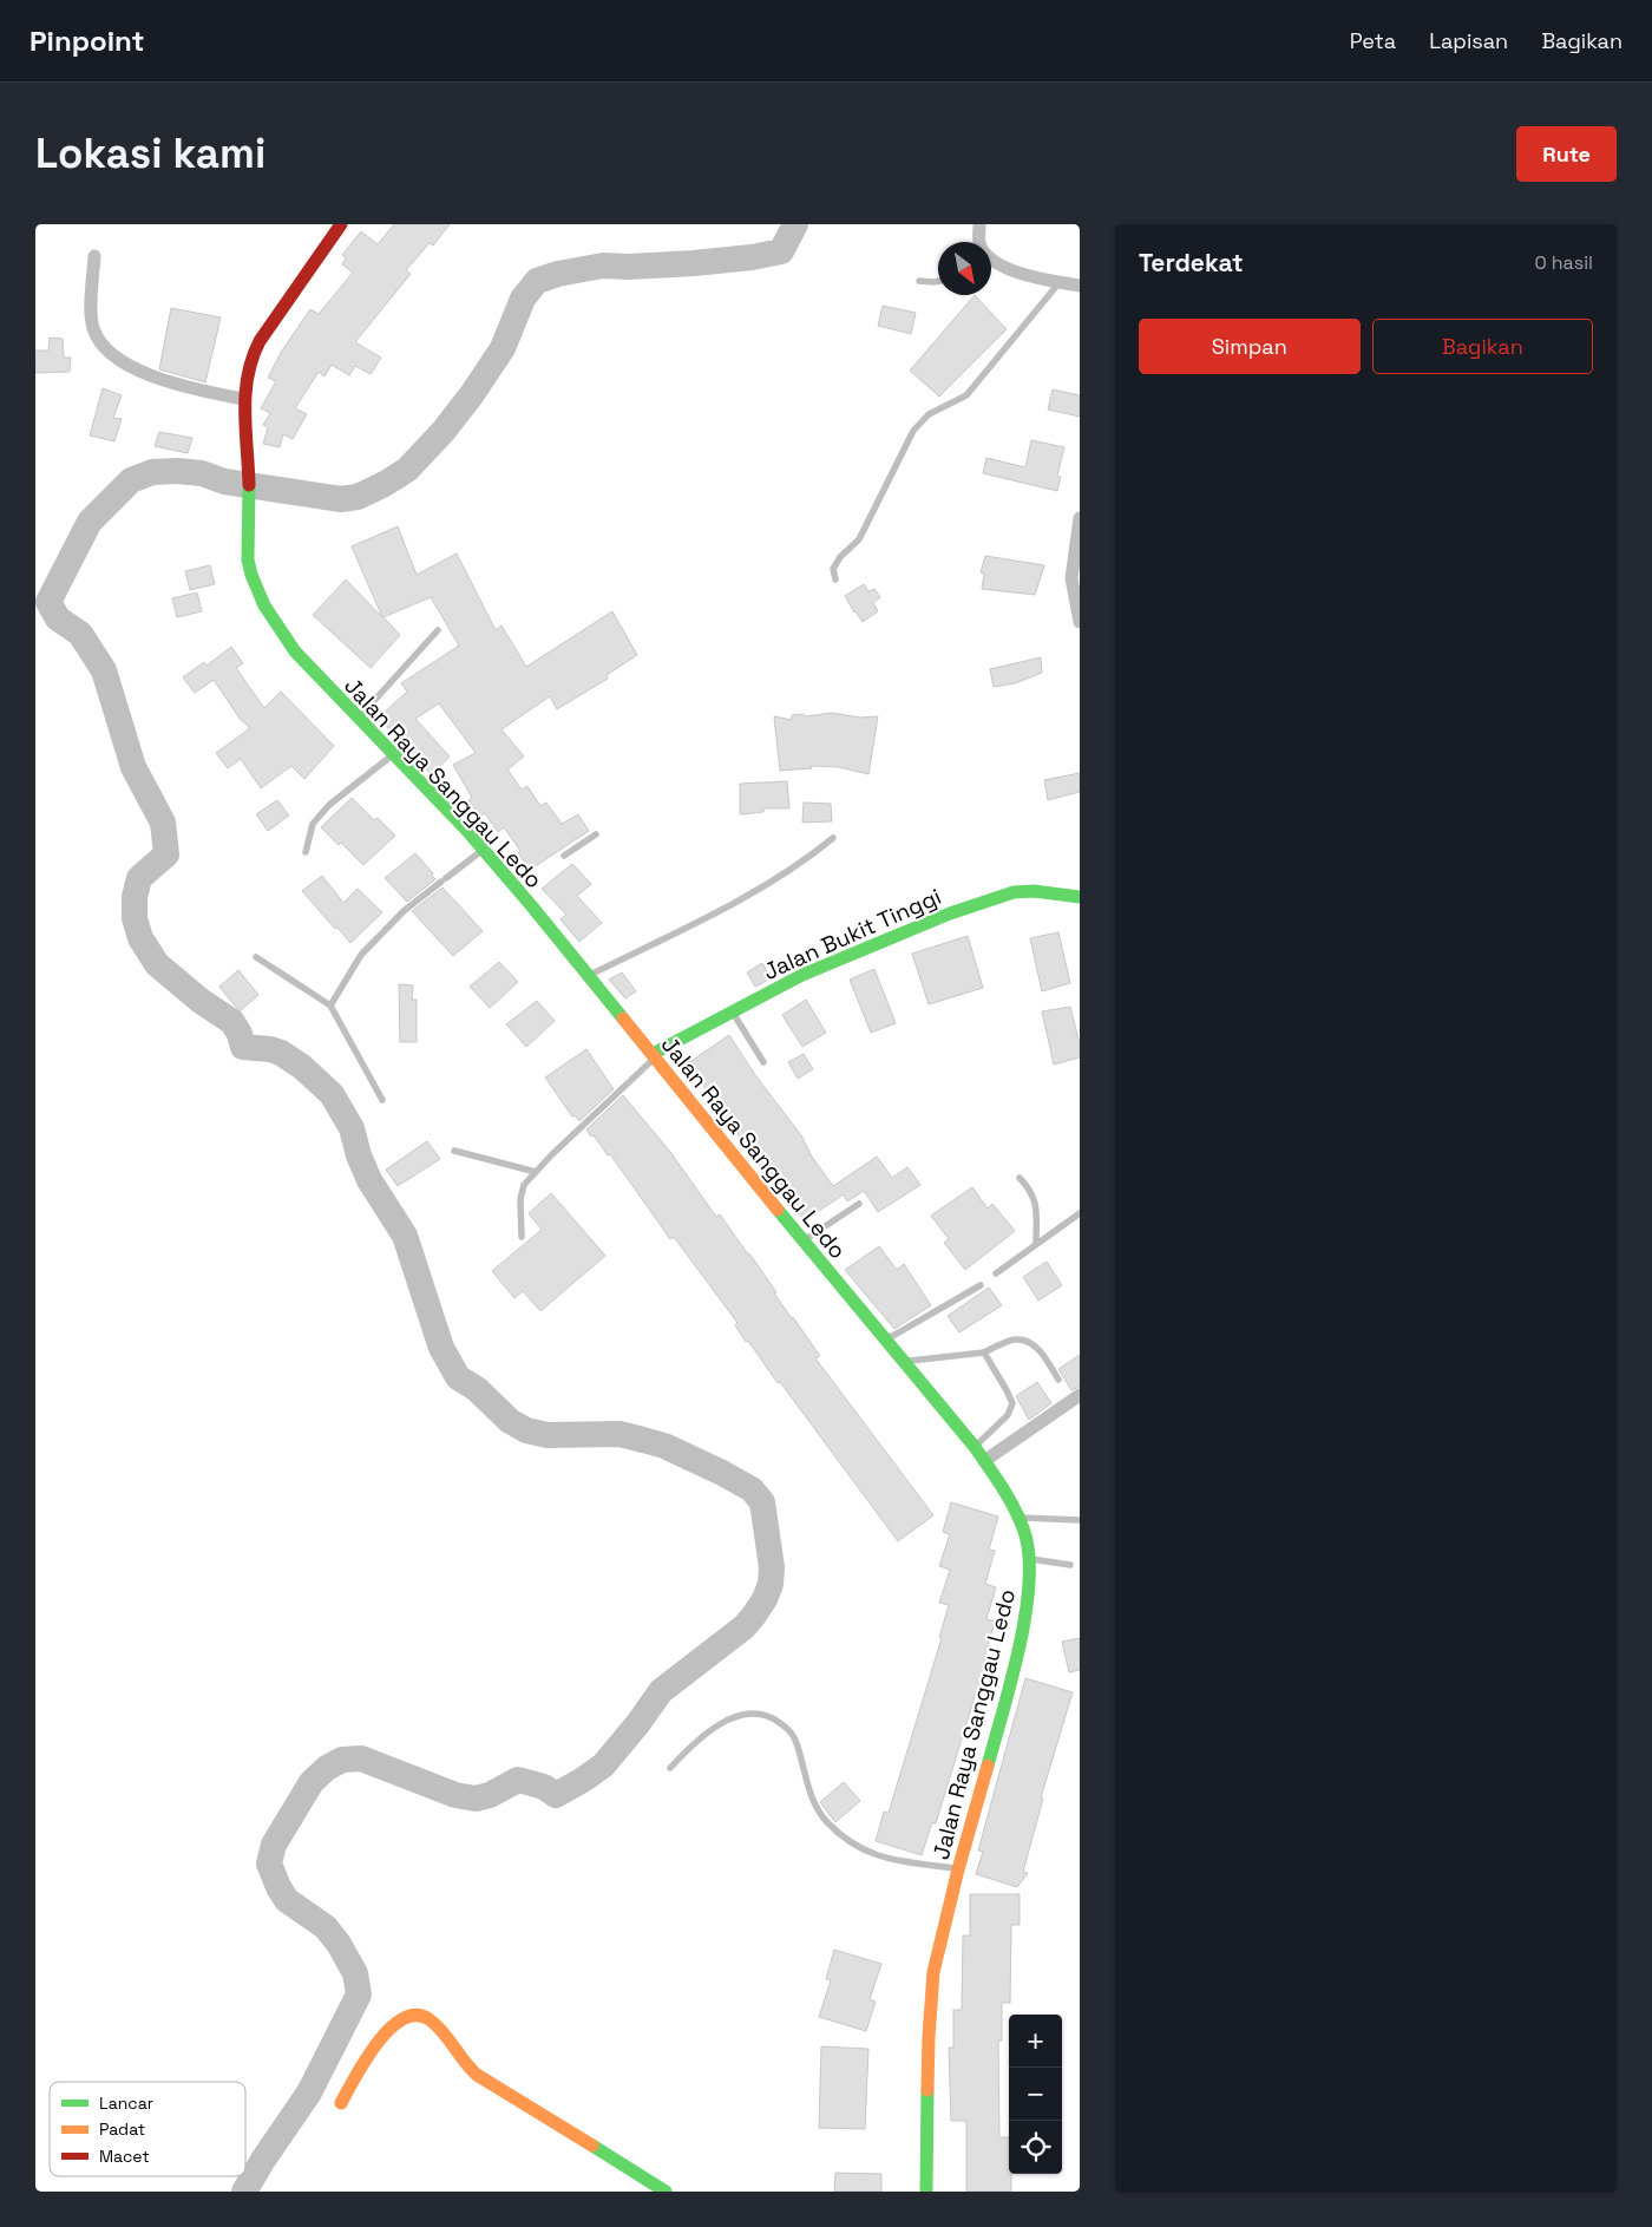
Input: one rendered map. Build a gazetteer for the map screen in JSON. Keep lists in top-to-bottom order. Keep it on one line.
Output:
{"streets":{"main road":["Jalan Raya Sanggau Ledo","Jalan Bukit Tinggi"]},"crossings":[["Jalan Raya Sanggau Ledo","Jalan Bukit Tinggi"]],"legend":["Lancar","Padat","Macet"],"north":"bottom right","page":{"header":"Pinpoint","nav":["Peta","Lapisan","Bagikan"],"buttons":["Rute",["Simpan","Bagikan"]],"title":"Lokasi kami","heading":["Terdekat","0 hasil"],"map_buttons":["+","−"]}}
